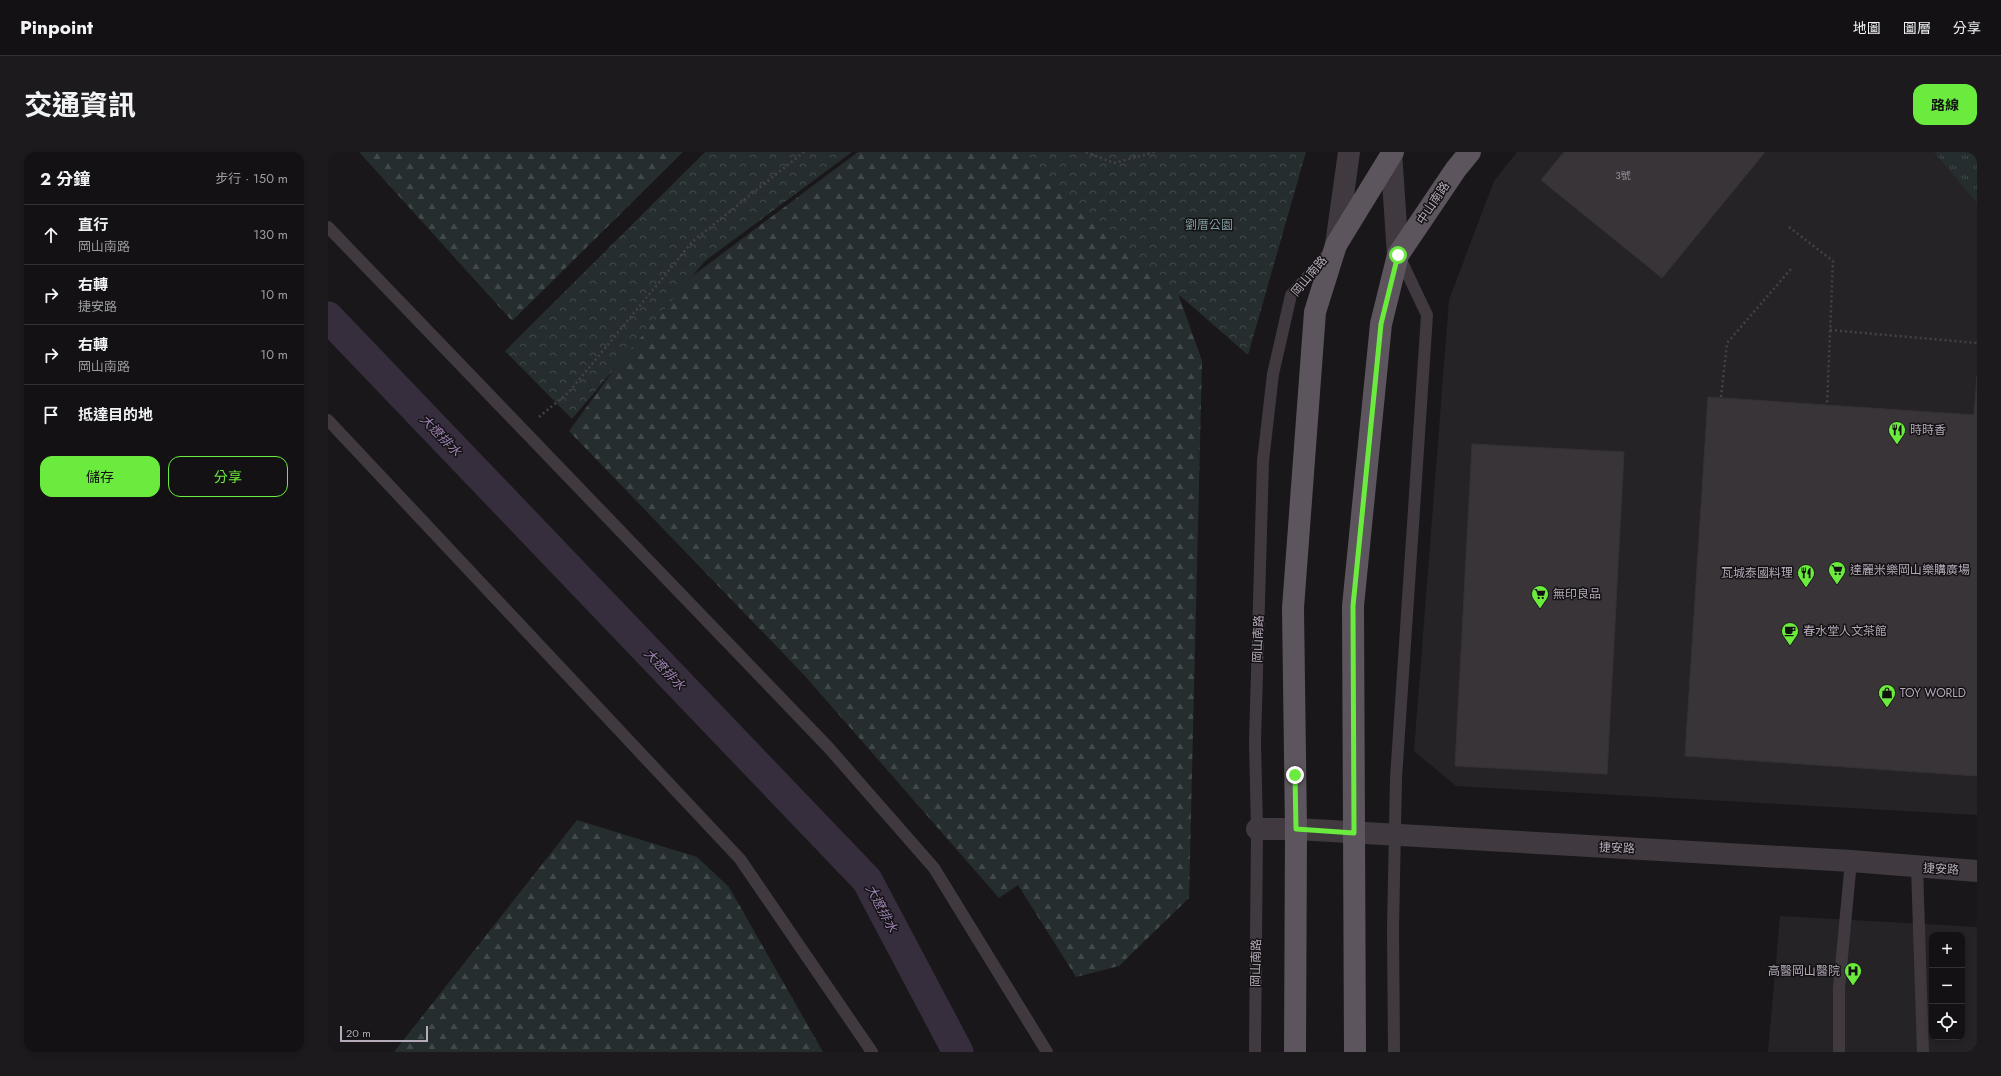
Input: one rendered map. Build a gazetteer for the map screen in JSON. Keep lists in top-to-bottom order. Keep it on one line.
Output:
{"streets":{"main road":["中山南路","岡山南路"],"street":["捷安路"]},"crossings":[["岡山南路","捷安路"]],"water":["大遼排水"],"parks":["劉厝公園"],"places":{"restaurant":["時時香","瓦城泰國料理"],"supermarket":["達麗米樂岡山樂購廣場","無印良品"],"cafe":["春水堂人文茶館"],"shop":["TOY WORLD"],"hospital":["高醫岡山醫院"]},"house_numbers":["3號"],"scale_bar":"20 m","page":{"header":"Pinpoint","nav":["地圖","圖層","分享"],"title":"交通資訊","buttons":["路線",["儲存","分享"]],"heading":["2 分鐘","步行 · 150 m"],"list":[["直行","岡山南路","130 m"],["右轉","捷安路","10 m"],["右轉","岡山南路","10 m"],"抵達目的地"],"map_buttons":["+","−"],"scale":"20 m"}}
